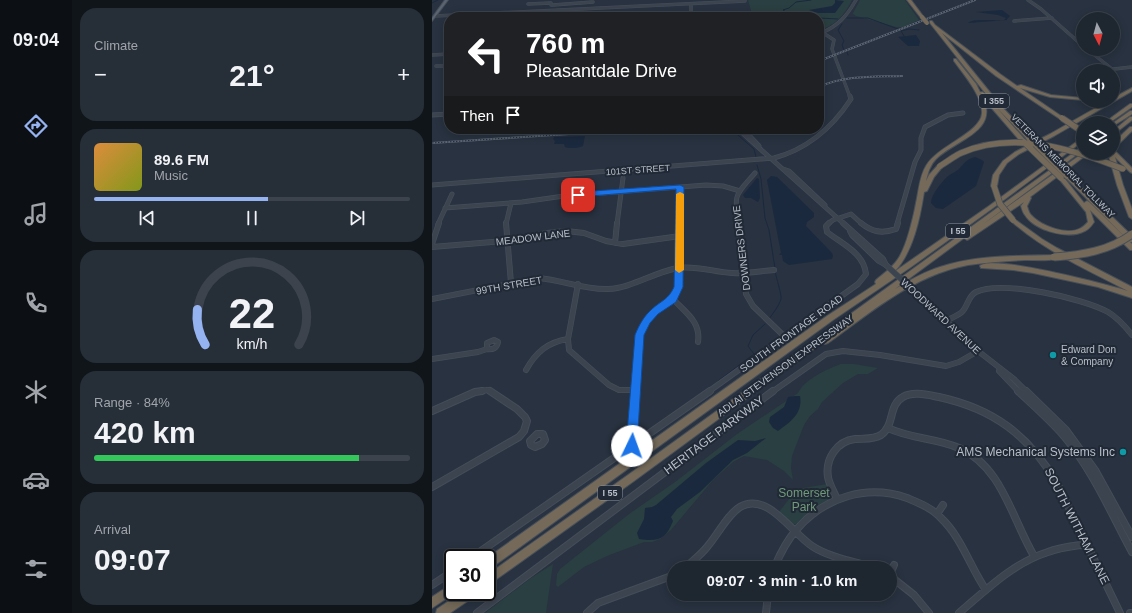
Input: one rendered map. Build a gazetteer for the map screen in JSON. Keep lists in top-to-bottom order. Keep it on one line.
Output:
{"streets":{"highway":["I 355","VETERANS MEMORIAL TOLLWAY","I 55","ADLAI STEVENSON EXPRESSWAY"],"street":["101ST STREET","MEADOW LANE","DOWNERS DRIVE","99TH STREET","WOODWARD AVENUE","SOUTH FRONTAGE ROAD","HERITAGE PARKWAY","SOUTH WITHAM LANE"]},"crossings":[["101ST STREET","WOODWARD AVENUE"],["DOWNERS DRIVE","99TH STREET"],["DOWNERS DRIVE","SOUTH FRONTAGE ROAD"],["WOODWARD AVENUE","SOUTH FRONTAGE ROAD"],["WOODWARD AVENUE","HERITAGE PARKWAY"]],"parks":["Somerset Park"],"places":["Edward Don & Company","AMS Mechanical Systems Inc"],"north":"bottom","page":{"tabs":"09:04","tile":["Climate",["Range · 84%","420 km"],["Arrival","09:07"]],"turn":["760 m","Pleasantdale Drive"],"heat":["−","21°","+"],"then":"Then","song":["89.6 FM","Music"],"limit":"30","trip":"09:07 · 3 min · 1.0 km","gauge":["22","km/h"]}}
